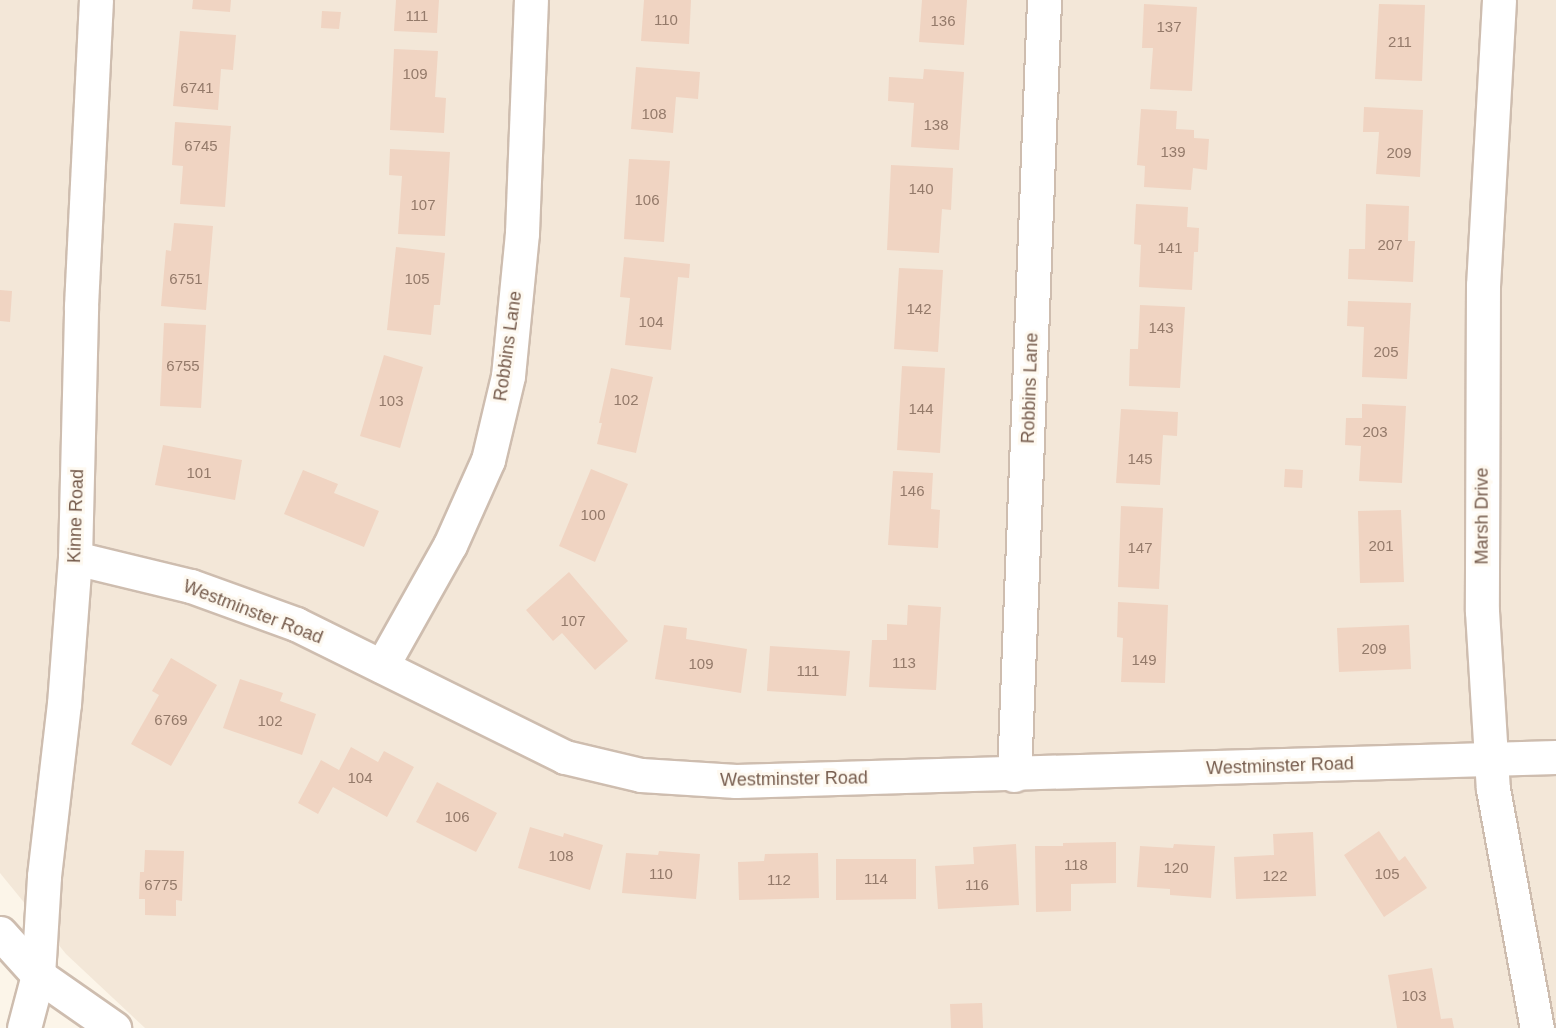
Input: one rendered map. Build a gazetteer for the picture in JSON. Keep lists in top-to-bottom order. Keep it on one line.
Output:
{"streets":{"street":["Robbins Lane","Kinne Road","Marsh Drive","Westminster Road"]},"crossings":[["Robbins Lane","Westminster Road"],["Kinne Road","Westminster Road"],["Marsh Drive","Westminster Road"]],"house_numbers":["111","110","136","137","211","109","6741","108","138","6745","139","209","140","106","107","207","141","6751","105","142","104","143","205","6755","102","103","144","203","145","101","146","100","201","147","107","209","149","113","109","111","6769","102","104","106","108","118","120","110","105","122","114","112","6775","116","103"]}
